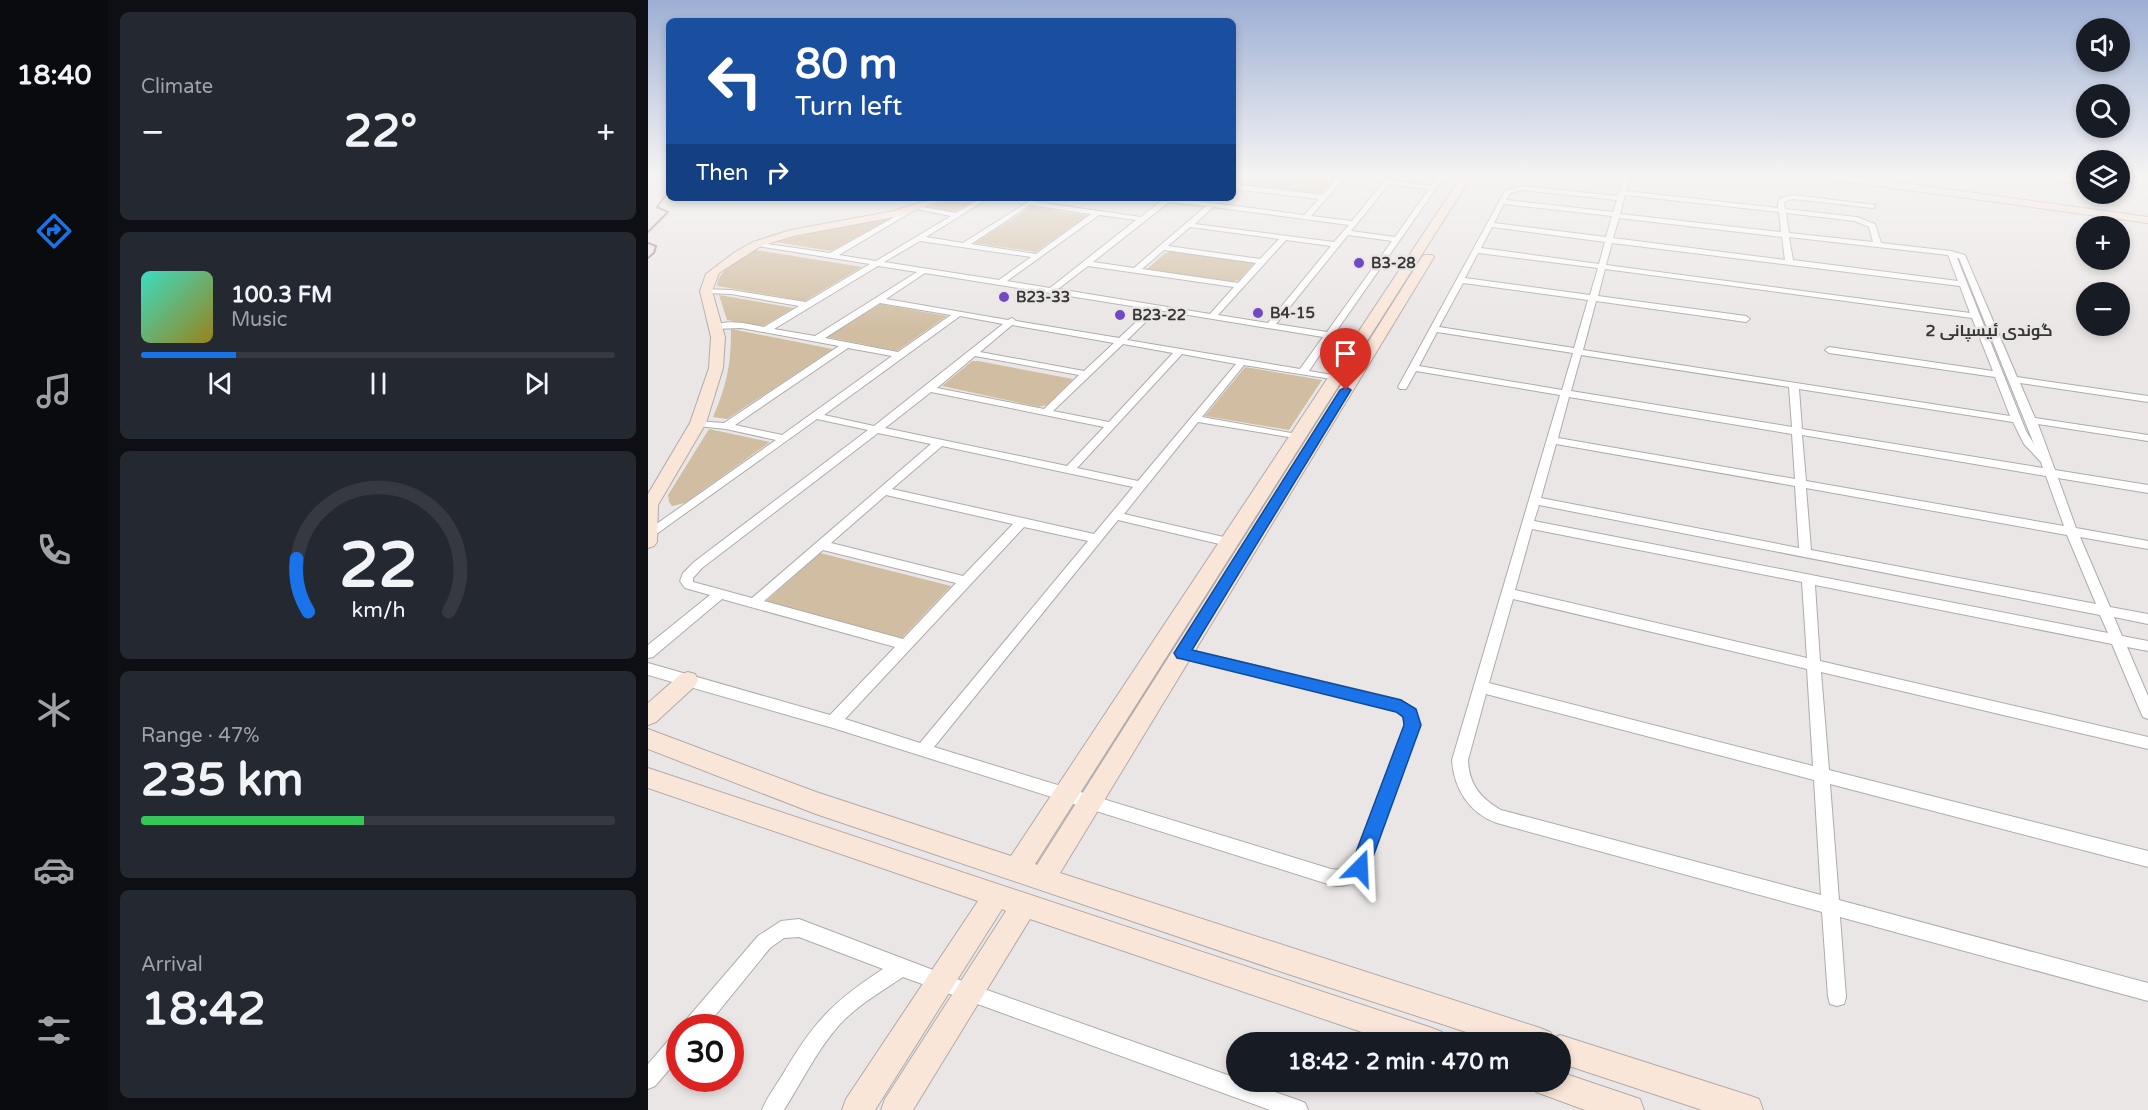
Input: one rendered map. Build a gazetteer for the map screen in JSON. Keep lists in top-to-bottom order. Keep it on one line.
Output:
{"districts":["گوندی ئیسپانی 2"],"places":["B3-28","B23-33","B4-15","B23-22"],"page":{"tabs":"18:40","tile":["Climate",["Range · 47%","235 km"],["Arrival","18:42"]],"map_buttons":["+","−"],"turn":["80 m","Turn left"],"heat":["−","22°","+"],"then":"Then","song":["100.3 FM","Music"],"limit":"30","trip":"18:42 · 2 min · 470 m","gauge":["22","km/h"]}}
